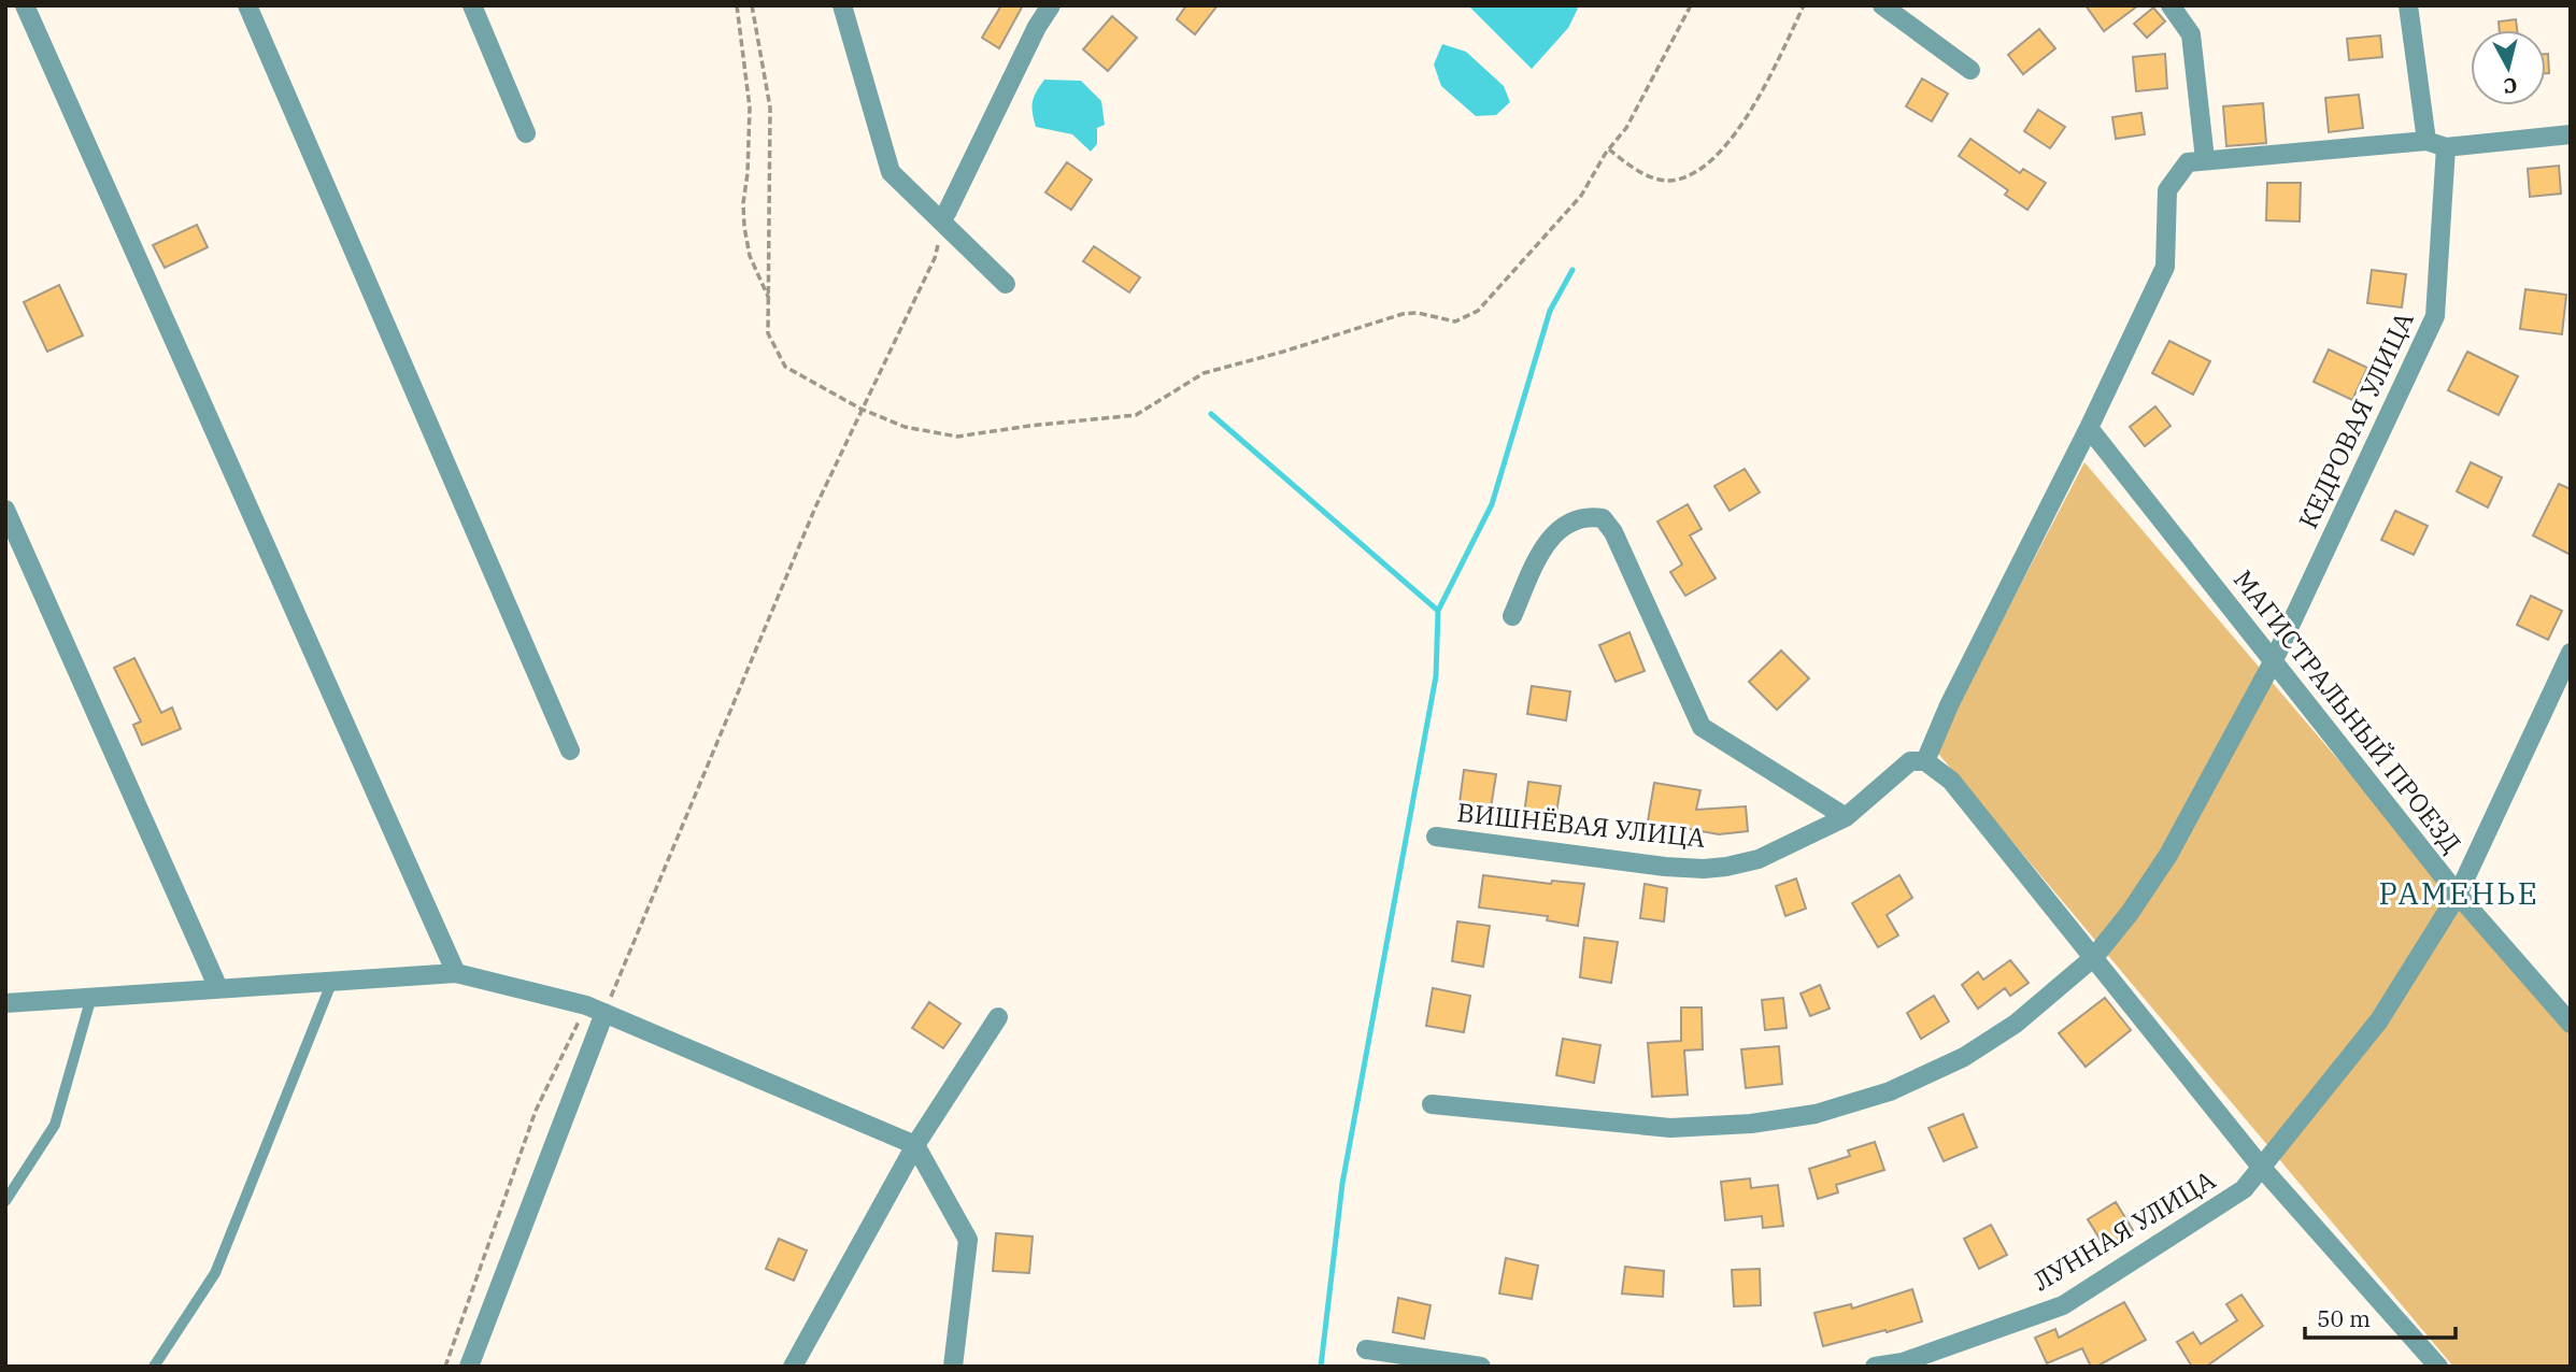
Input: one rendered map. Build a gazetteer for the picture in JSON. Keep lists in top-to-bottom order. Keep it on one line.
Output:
{"streets":{"street":["КЕДРОВАЯ УЛИЦА","МАГИСТРАЛЬНЫЙ ПРОЕЗД","ВИШНЁВАЯ УЛИЦА","ЛУННАЯ УЛИЦА"]},"crossings":[["КЕДРОВАЯ УЛИЦА","МАГИСТРАЛЬНЫЙ ПРОЕЗД"],["МАГИСТРАЛЬНЫЙ ПРОЕЗД","ЛУННАЯ УЛИЦА"]],"districts":["РАМЕНЬЕ"],"scale_bar":"50 m","north":"bottom"}
